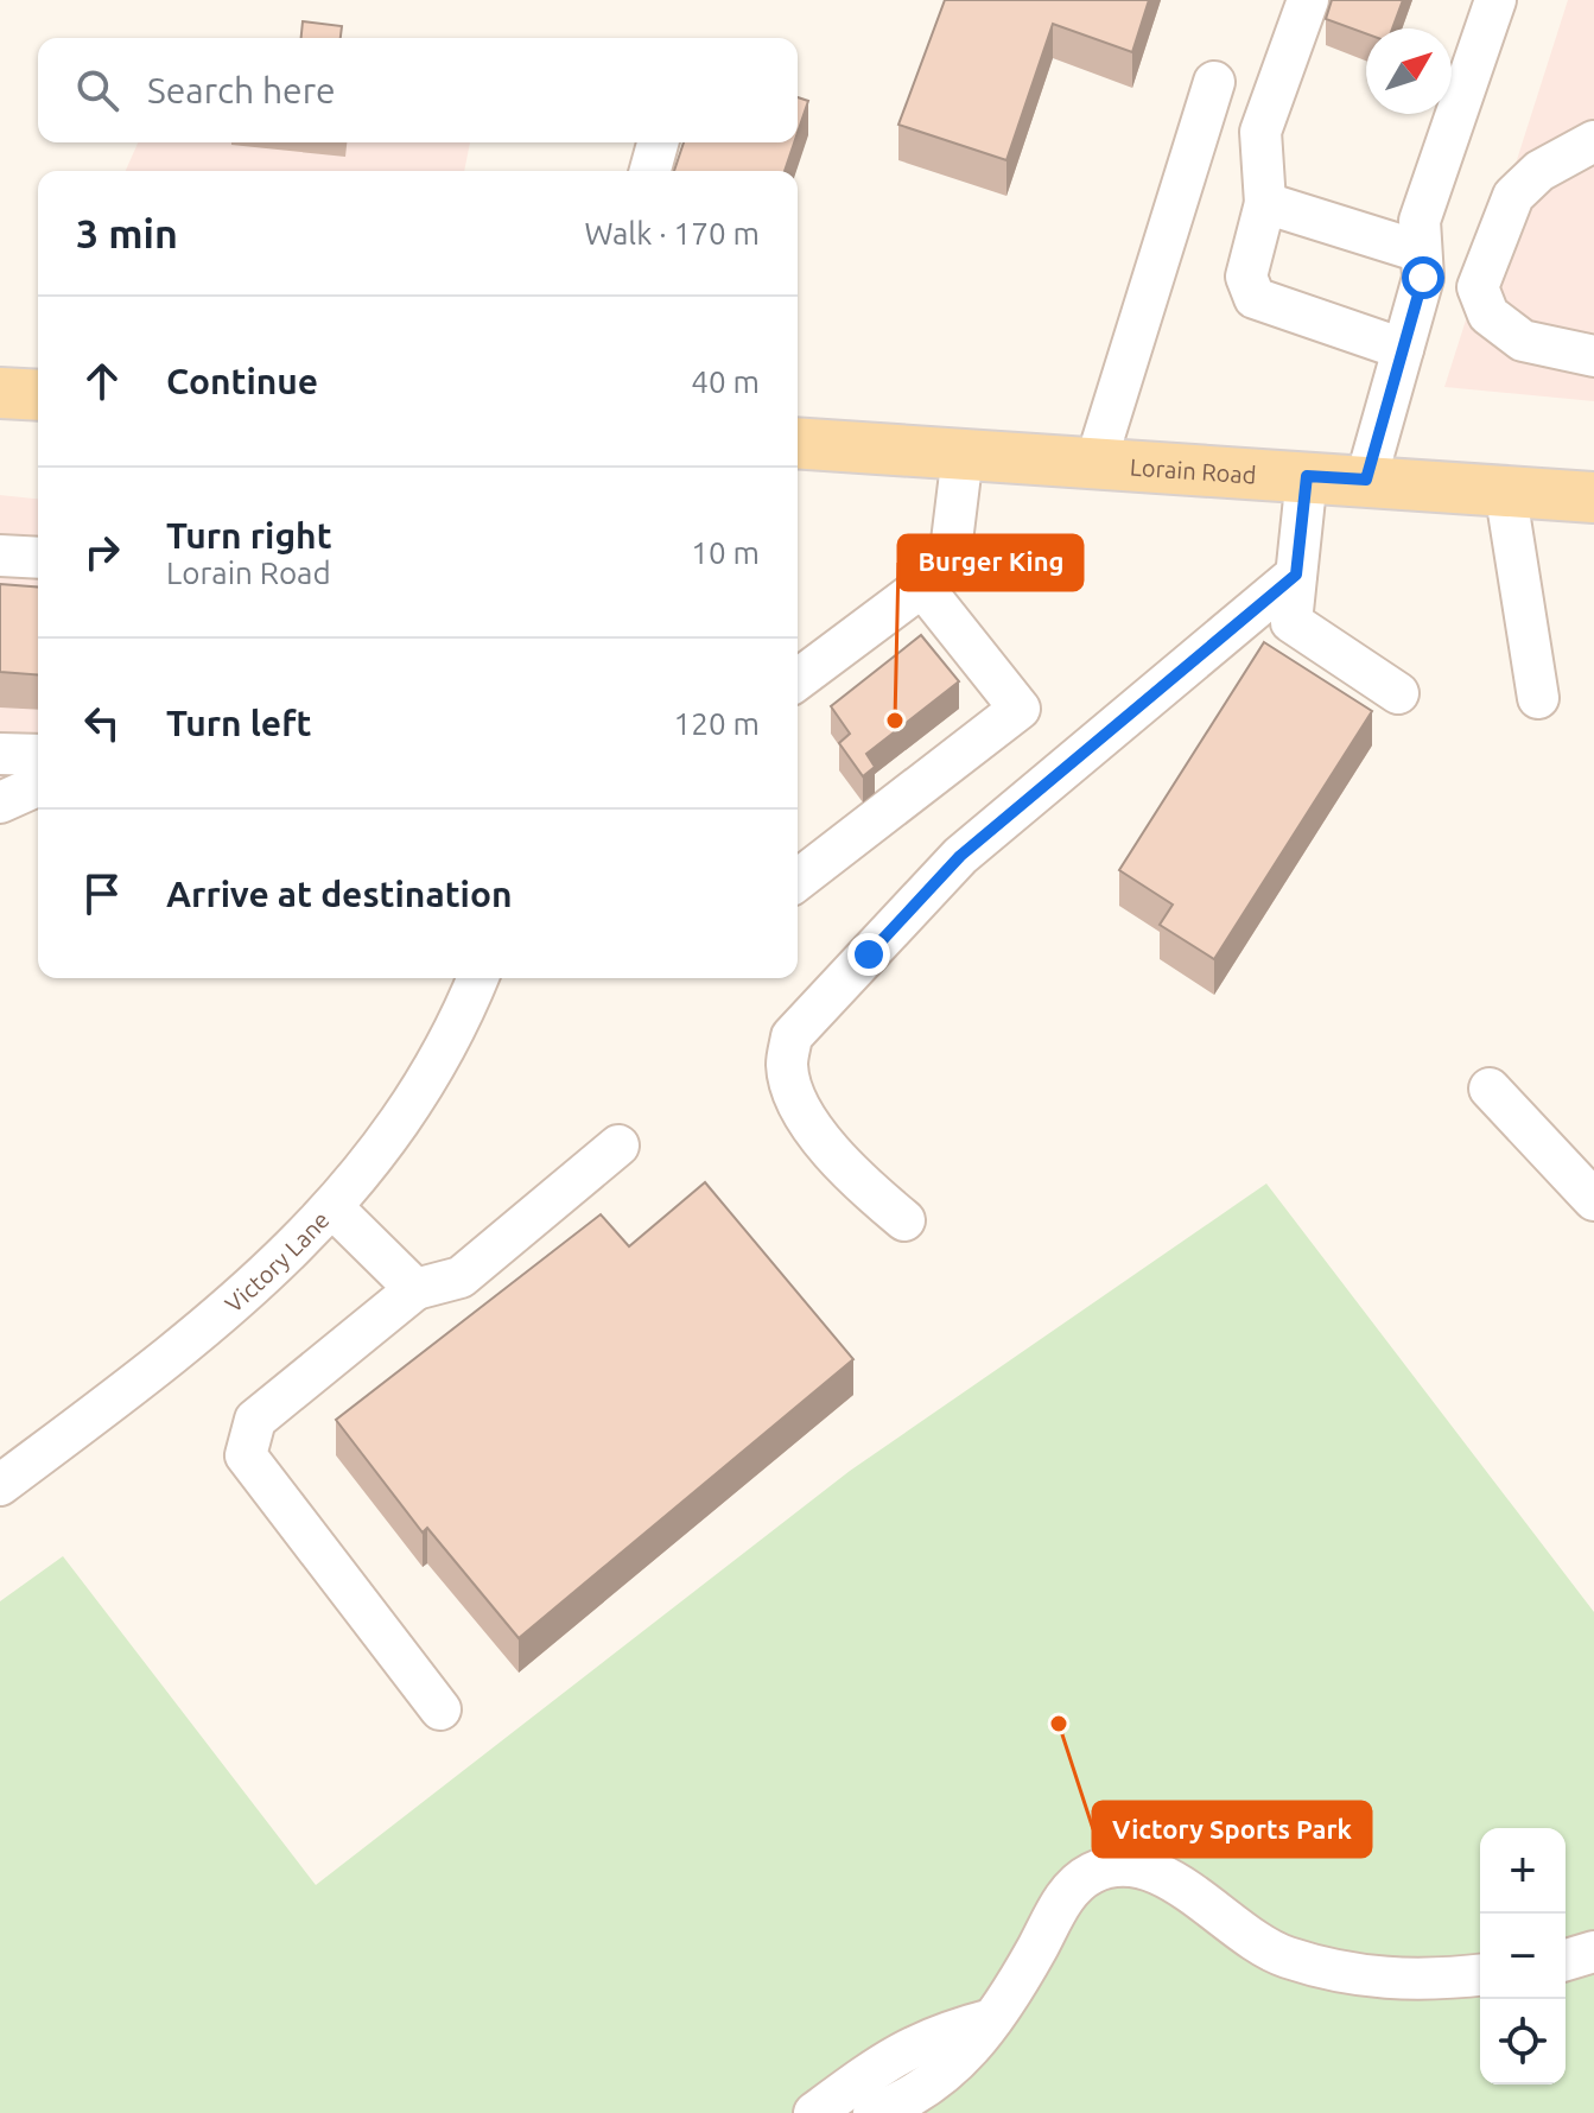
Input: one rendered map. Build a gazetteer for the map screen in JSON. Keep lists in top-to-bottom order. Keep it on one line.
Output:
{"streets":{"main road":["Lorain Road"],"street":["Victory Lane"]},"places":["Burger King","Victory Sports Park"],"north":"top right","page":{"search":"Search here","heading":["3 min","Walk · 170 m"],"list":[["Continue","40 m"],["Turn right","Lorain Road","10 m"],["Turn left","120 m"],"Arrive at destination"],"map_buttons":["+","−"]}}
